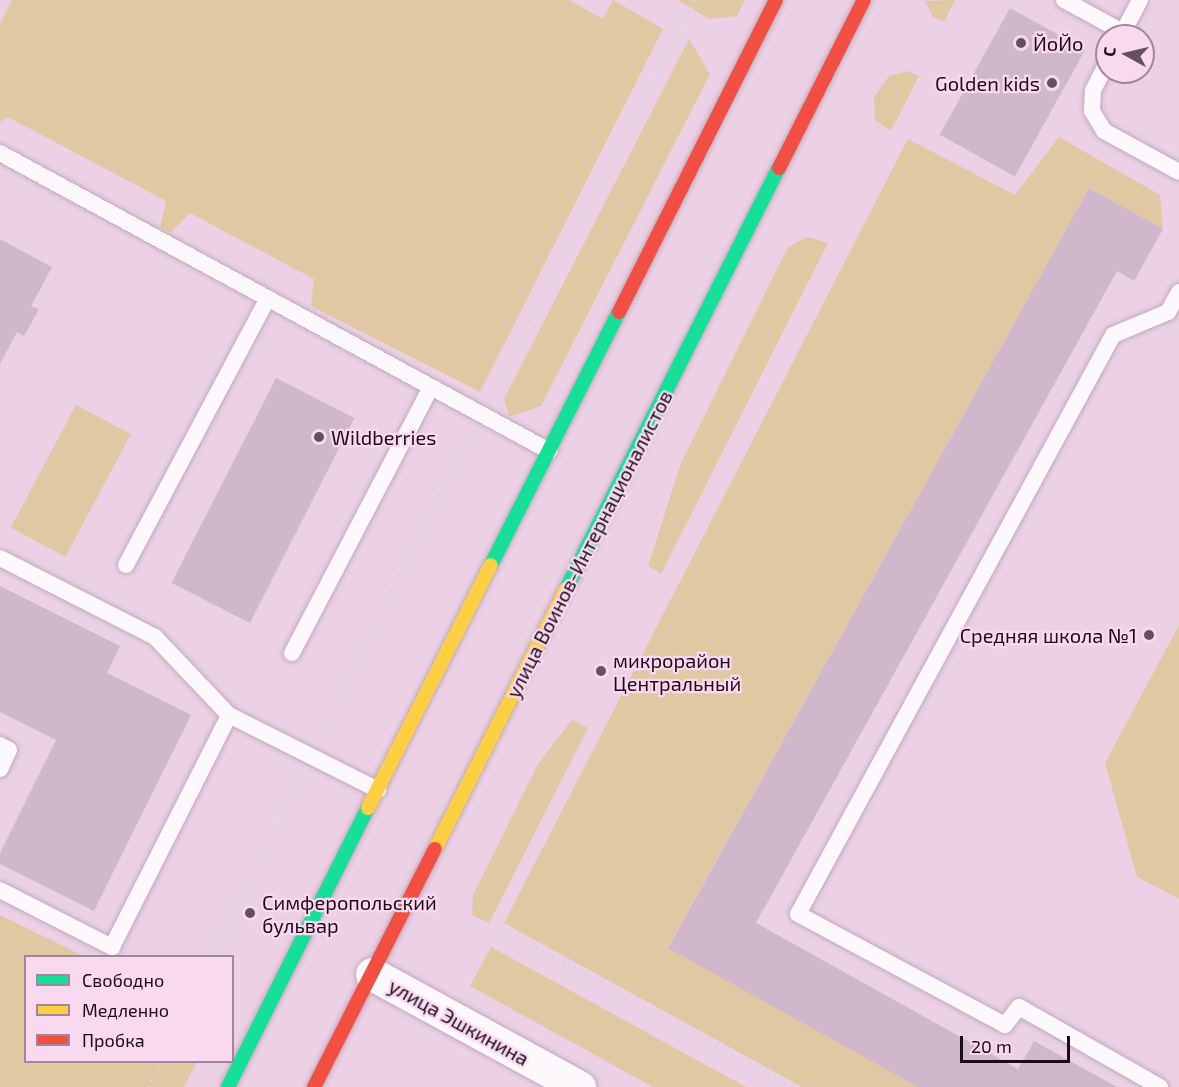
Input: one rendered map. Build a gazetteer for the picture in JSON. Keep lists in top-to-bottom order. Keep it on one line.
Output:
{"streets":{"main road":["улица Воинов-Интернационалистов"],"street":["улица Эшкинина"]},"crossings":[["улица Воинов-Интернационалистов","улица Эшкинина"]],"places":["ЙоЙо","Golden kids","Wildberries","Средняя школа №1","микрорайон Центральный","Симферопольский бульвар"],"legend":["Свободно","Медленно","Пробка"],"scale_bar":"20 m","north":"left"}
